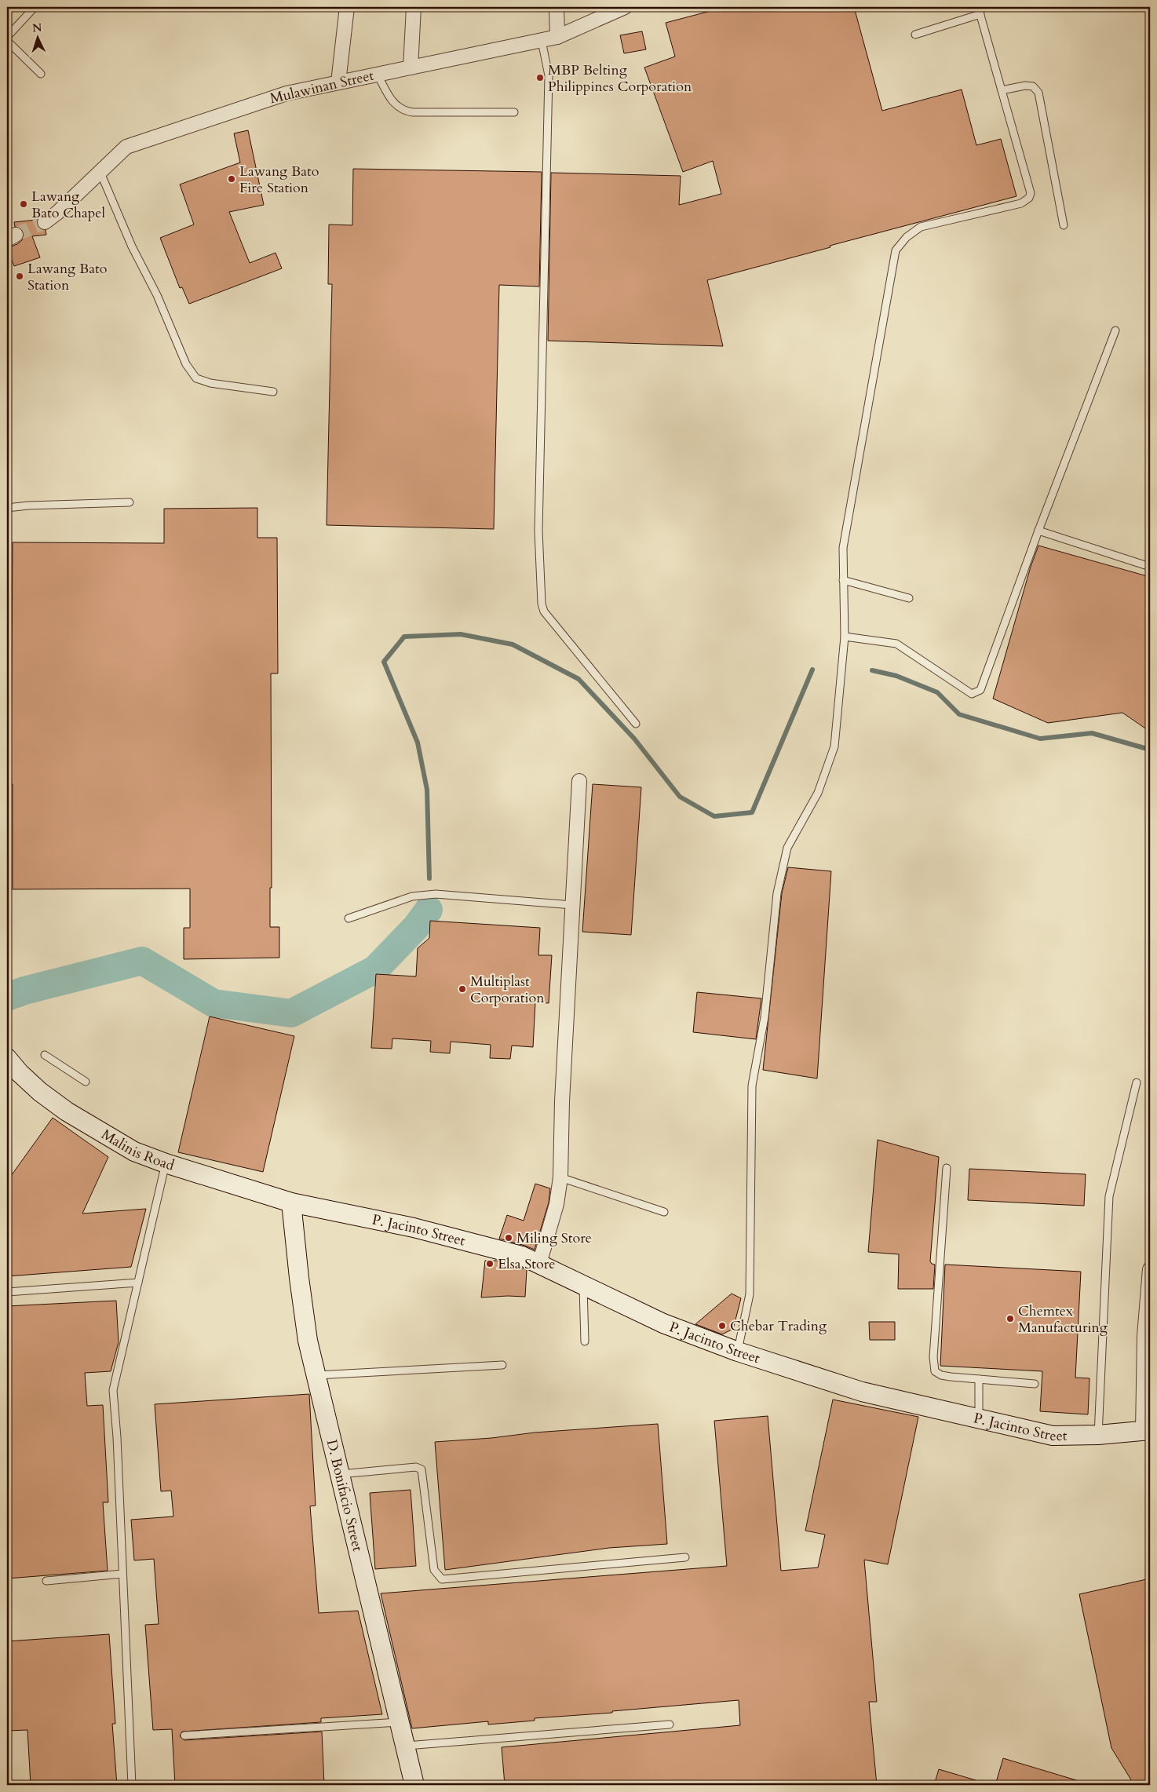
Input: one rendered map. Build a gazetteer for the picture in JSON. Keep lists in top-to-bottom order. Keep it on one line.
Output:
{"streets":{"main road":["Malinis Road","P. Jacinto Street","D. Bonifacio Street"],"street":["Mulawinan Street"]},"crossings":[["Malinis Road","P. Jacinto Street"],["Malinis Road","D. Bonifacio Street"],["P. Jacinto Street","D. Bonifacio Street"]],"places":["MBP Belting Philippines Corporation","Lawang Bato Fire Station","Lawang Bato Chapel","Lawang Bato Station","Multiplast Corporation","Miling Store","Elsa Store","Chemtex Manufacturing","Chebar Trading"],"north":"top"}
